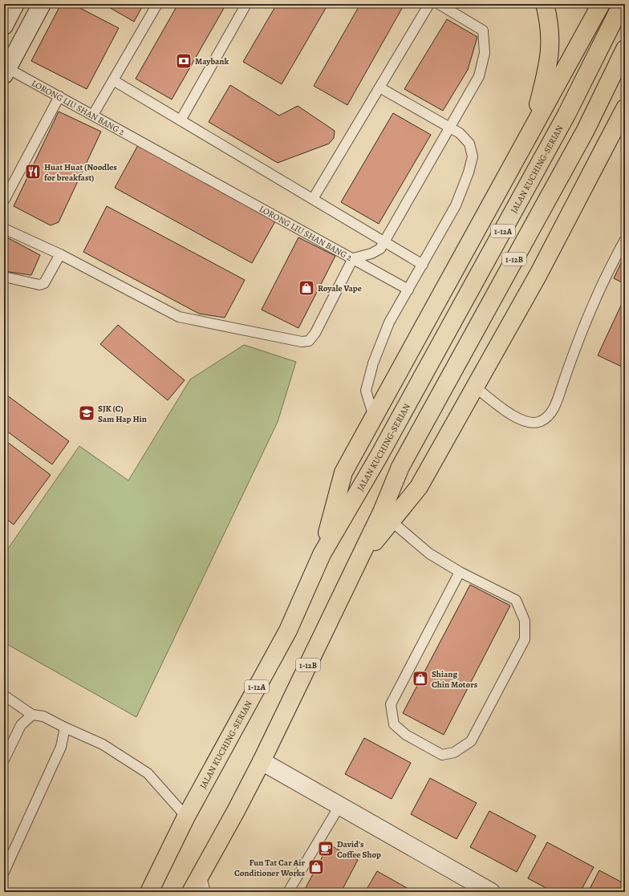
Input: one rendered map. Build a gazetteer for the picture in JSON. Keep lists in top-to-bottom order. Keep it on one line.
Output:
{"streets":{"highway":["JALAN KUCHING-SERIAN","1-12A","1-12B"],"lane":["LORONG LIU SHAN BANG 2"]},"places":{"bank":["Maybank"],"restaurant":["Huat Huat (Noodles for breakfast)"],"shop":["Royale Vape","Shiang Chin Motors","Fun Tat Car Air Conditioner Works"],"school or university":["SJK (C) Sam Hap Hin"],"cafe":["David's Coffee Shop"]}}
